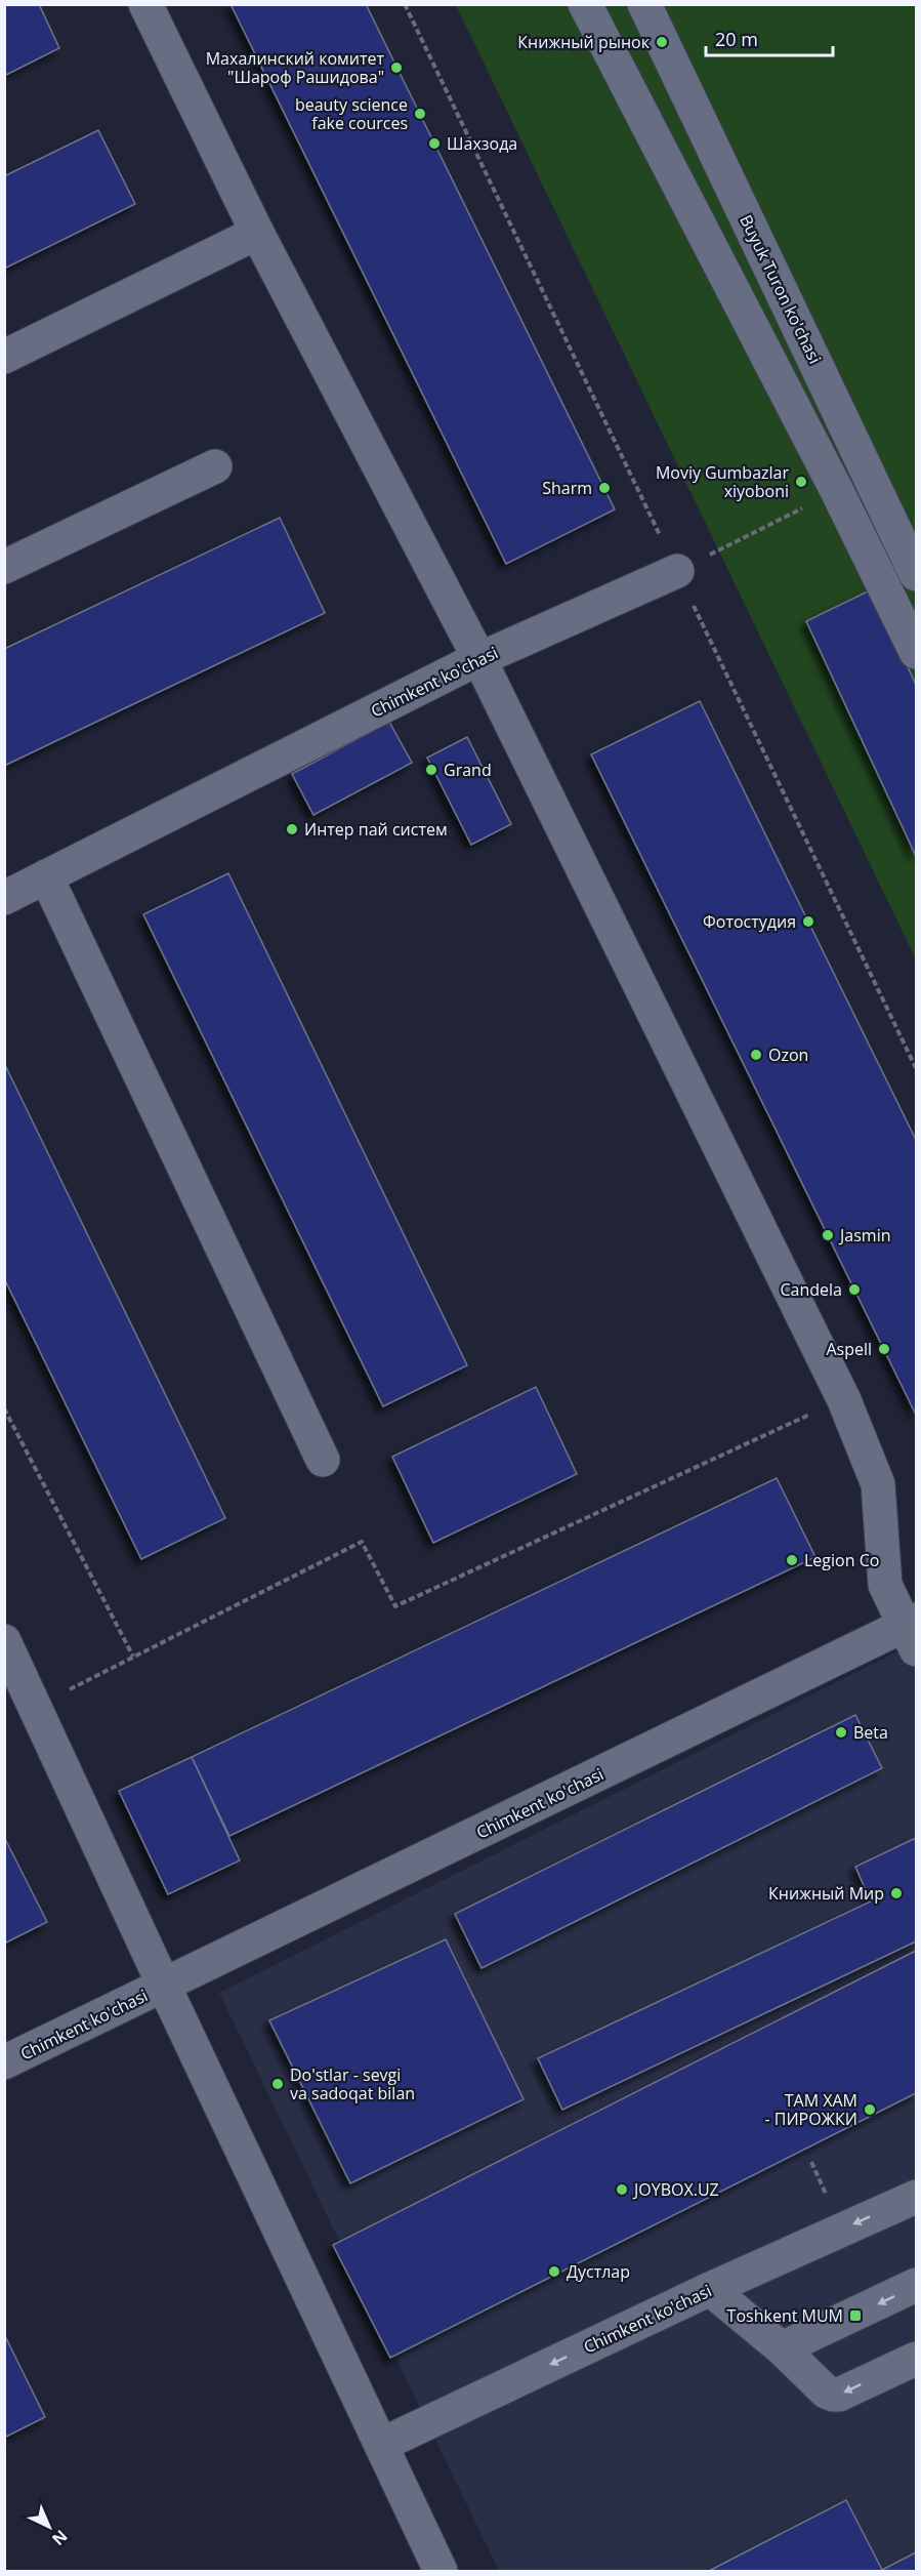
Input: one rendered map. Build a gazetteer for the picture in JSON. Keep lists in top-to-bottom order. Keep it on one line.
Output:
{"streets":{"street":["Buyuk Turon ko'chasi","Chimkent ko'chasi"]},"places":{"other":["Книжный рынок","Махалинский комитет \"Шароф Рашидова\"","beauty science fake cources","Шахзода","Moviy Gumbazlar xiyoboni","Sharm","Grand","Интер пай систем","Фотостудия","Ozon","Jasmin","Candela","Aspell","Legion Co","Beta","Книжный Мир","Do'stlar - sevgi va sadoqat bilan","ТАМ ХАМ - ПИРОЖКИ","JOYBOX.UZ","Дустлар"],"transit":["Toshkent MUM"]},"scale_bar":"20 m","north":"bottom right"}
